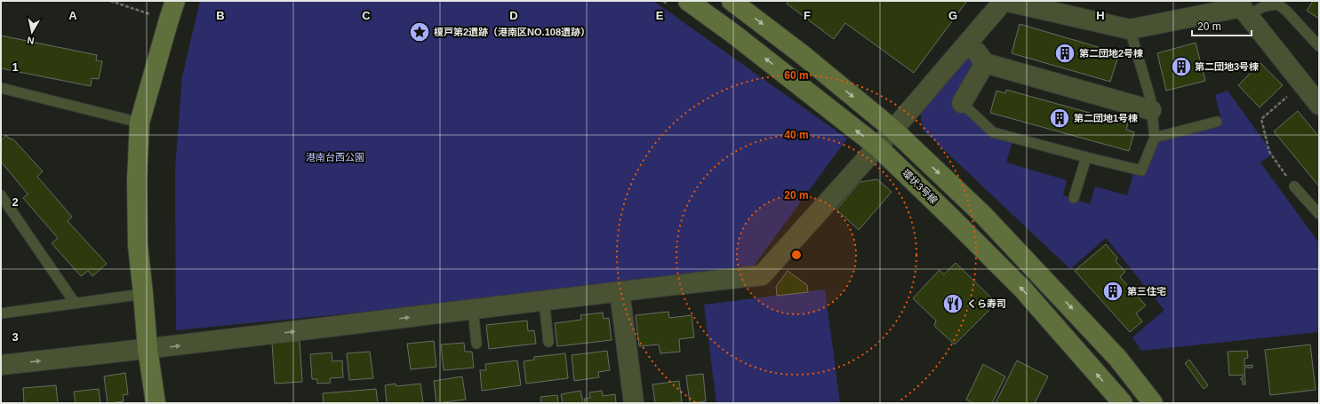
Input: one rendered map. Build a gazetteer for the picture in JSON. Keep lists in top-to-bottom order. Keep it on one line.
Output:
{"streets":{"street":["環状3号線"]},"parks":["港南台西公園"],"places":{"place":["榎戸第2遺跡（港南区NO.108遺跡）"],"building":["第二団地2号棟","第二団地3号棟","第二団地1号棟","第三住宅"],"restaurant":["くら寿司"]},"scale_bar":"20 m","north":"bottom","grid":{"columns":["A","B","C","D","E","F","G","H"],"rows":["1","2","3"]},"rings":["60 m","40 m","20 m"]}
